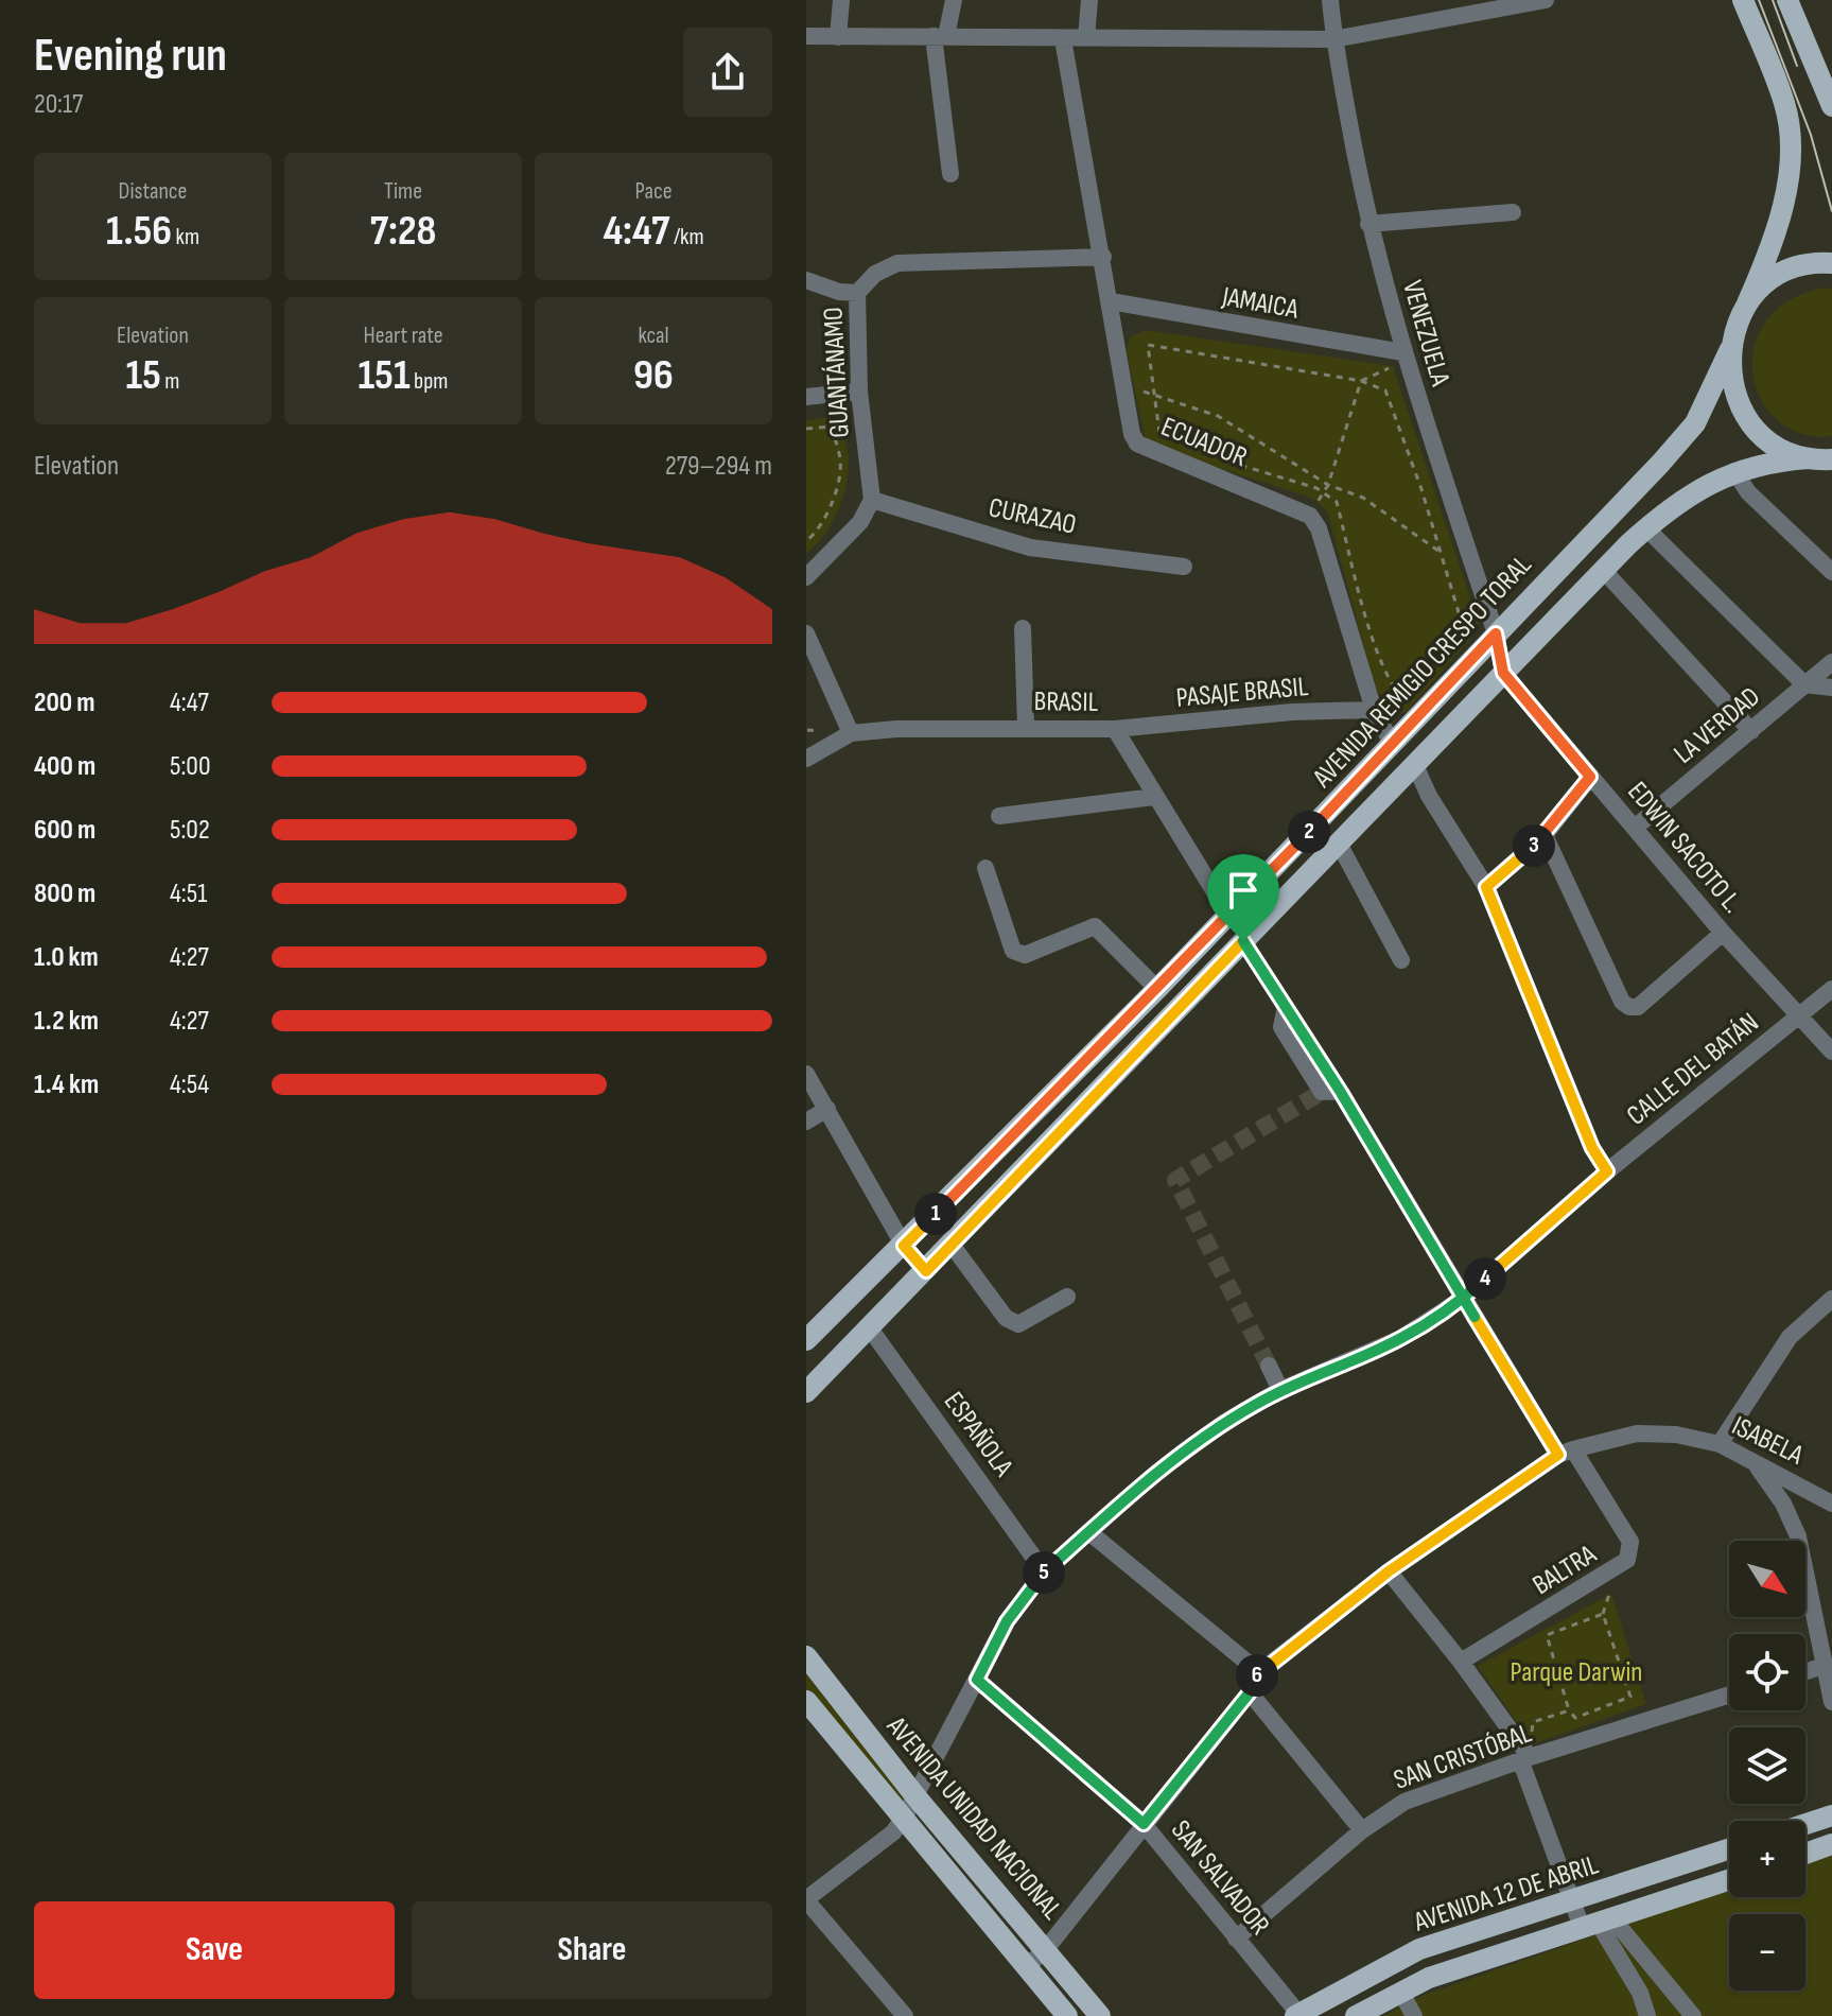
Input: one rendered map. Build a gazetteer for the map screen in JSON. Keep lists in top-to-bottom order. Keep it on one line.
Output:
{"streets":{"main road":["AVENIDA REMIGIO CRESPO TORAL","AVENIDA UNIDAD NACIONAL","AVENIDA 12 DE ABRIL"],"street":["JAMAICA","VENEZUELA","GUANTÁNAMO","ECUADOR","CURAZAO","PASAJE BRASIL","BRASIL","LA VERDAD","EDWIN SACOTO L.","CALLE DEL BATÁN","ESPAÑOLA","ISABELA","BALTRA","SAN CRISTÓBAL","SAN SALVADOR"]},"crossings":[["JAMAICA","VENEZUELA"],["JAMAICA","ECUADOR"],["VENEZUELA","AVENIDA REMIGIO CRESPO TORAL"],["VENEZUELA","EDWIN SACOTO L."],["GUANTÁNAMO","ECUADOR"],["GUANTÁNAMO","CURAZAO"],["AVENIDA REMIGIO CRESPO TORAL","BRASIL"],["AVENIDA REMIGIO CRESPO TORAL","EDWIN SACOTO L."],["AVENIDA REMIGIO CRESPO TORAL","ESPAÑOLA"],["AVENIDA REMIGIO CRESPO TORAL","BALTRA"],["PASAJE BRASIL","BRASIL"],["LA VERDAD","EDWIN SACOTO L."],["EDWIN SACOTO L.","CALLE DEL BATÁN"],["CALLE DEL BATÁN","ESPAÑOLA"],["CALLE DEL BATÁN","BALTRA"],["CALLE DEL BATÁN","AVENIDA UNIDAD NACIONAL"],["CALLE DEL BATÁN","SAN SALVADOR"],["ISABELA","BALTRA"],["ISABELA","AVENIDA UNIDAD NACIONAL"],["ISABELA","SAN SALVADOR"],["SAN CRISTÓBAL","SAN SALVADOR"],["SAN SALVADOR","AVENIDA 12 DE ABRIL"]],"parks":["Parque Darwin"],"north":"bottom right","page":{"heading":["Evening run","20:17"],"stats":[["Distance","1.56 km"],["Time","7:28"],["Pace","4:47 /km"],["Elevation","15 m"],["Heart rate","151 bpm"],["kcal","96"]],"chart":["Elevation","279–294 m"],"list":[{"name":"200 m","note":"4:47"},{"name":"400 m","note":"5:00"},{"name":"600 m","note":"5:02"},{"name":"800 m","note":"4:51"},{"name":"1.0 km","note":"4:27"},{"name":"1.2 km","note":"4:27"},{"name":"1.4 km","note":"4:54"}],"pins":["2","3","1","4","5","6"],"map_buttons":["+","−"],"buttons":["Save","Share"]}}
